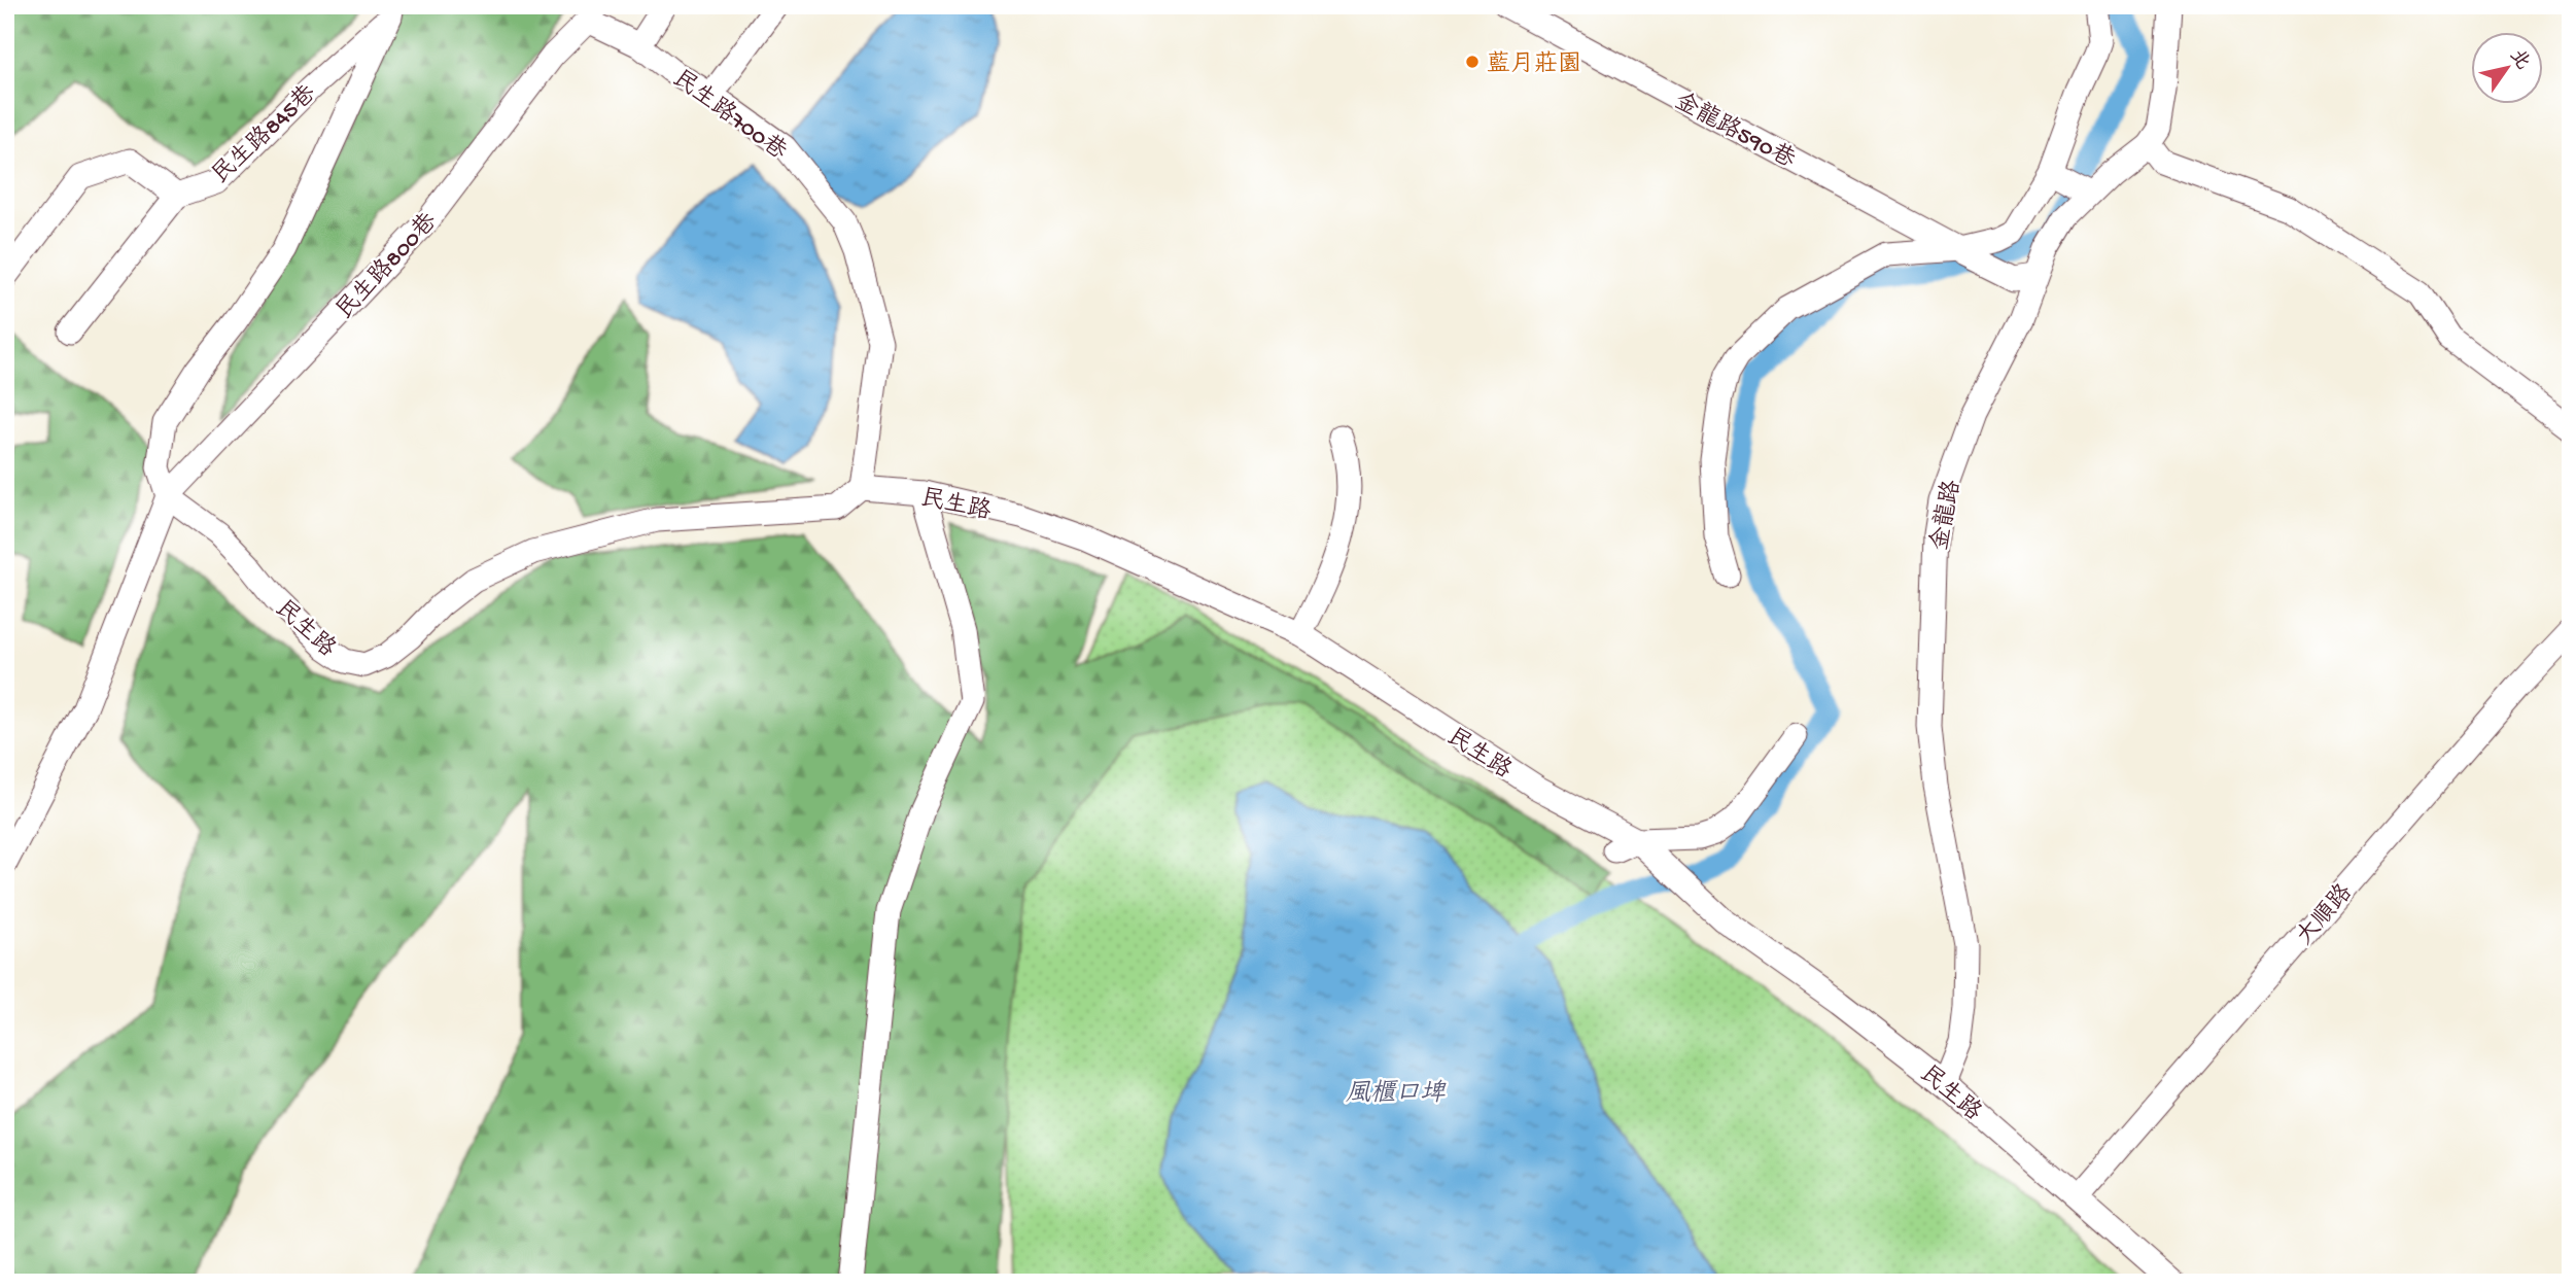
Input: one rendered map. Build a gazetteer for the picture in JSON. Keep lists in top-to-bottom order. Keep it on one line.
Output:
{"streets":{"street":["民生路700巷","金龍路590巷","民生路845巷","民生路800巷","民生路","金龍路","大順路"]},"crossings":[["民生路700巷","民生路800巷"],["民生路700巷","民生路"],["金龍路590巷","金龍路"],["民生路800巷","民生路"],["民生路","金龍路"],["民生路","大順路"]],"water":["風櫃口埤"],"places":["藍月莊園"],"north":"top right"}
